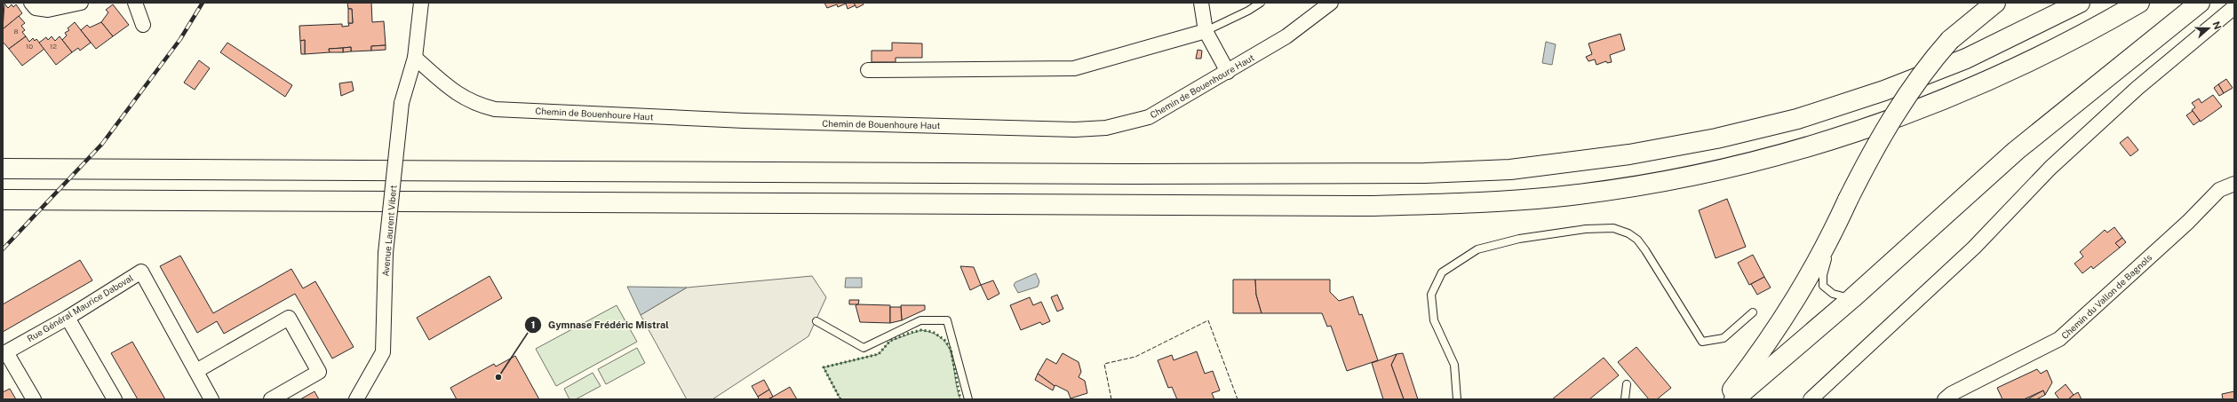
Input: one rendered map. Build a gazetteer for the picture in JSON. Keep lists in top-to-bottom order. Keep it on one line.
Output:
{"streets":{"street":["Chemin de Bouenhoure Haut","Avenue Laurent Vibert","Chemin du Vallon de Bagnols","Rue Général Maurice Daboval"]},"crossings":[["Chemin de Bouenhoure Haut","Avenue Laurent Vibert"]],"places":["Gymnase Frédéric Mistral"],"house_numbers":["8","10","12"],"north":"right"}
